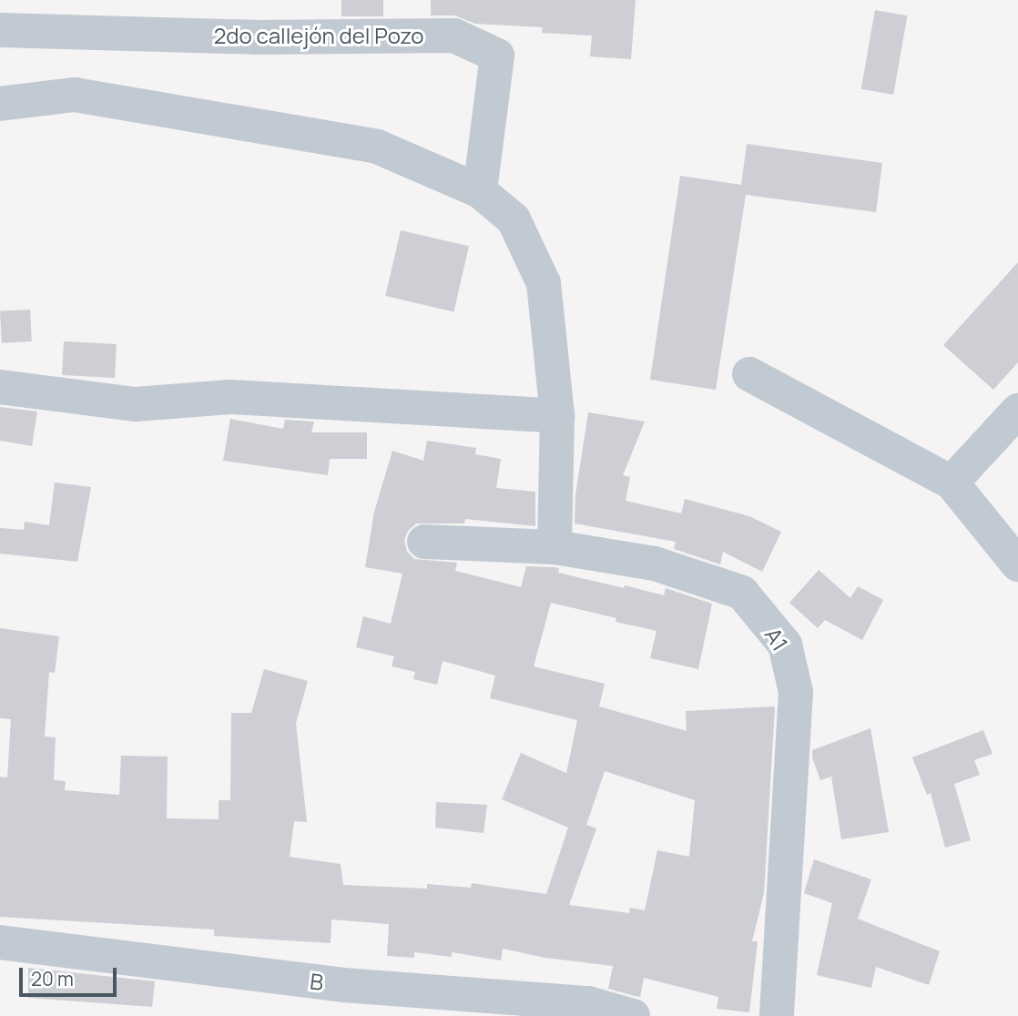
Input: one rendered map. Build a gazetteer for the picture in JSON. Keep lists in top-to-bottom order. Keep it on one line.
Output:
{"streets":{"street":["2do callejón del Pozo","A1","B"]},"scale_bar":"20 m"}
